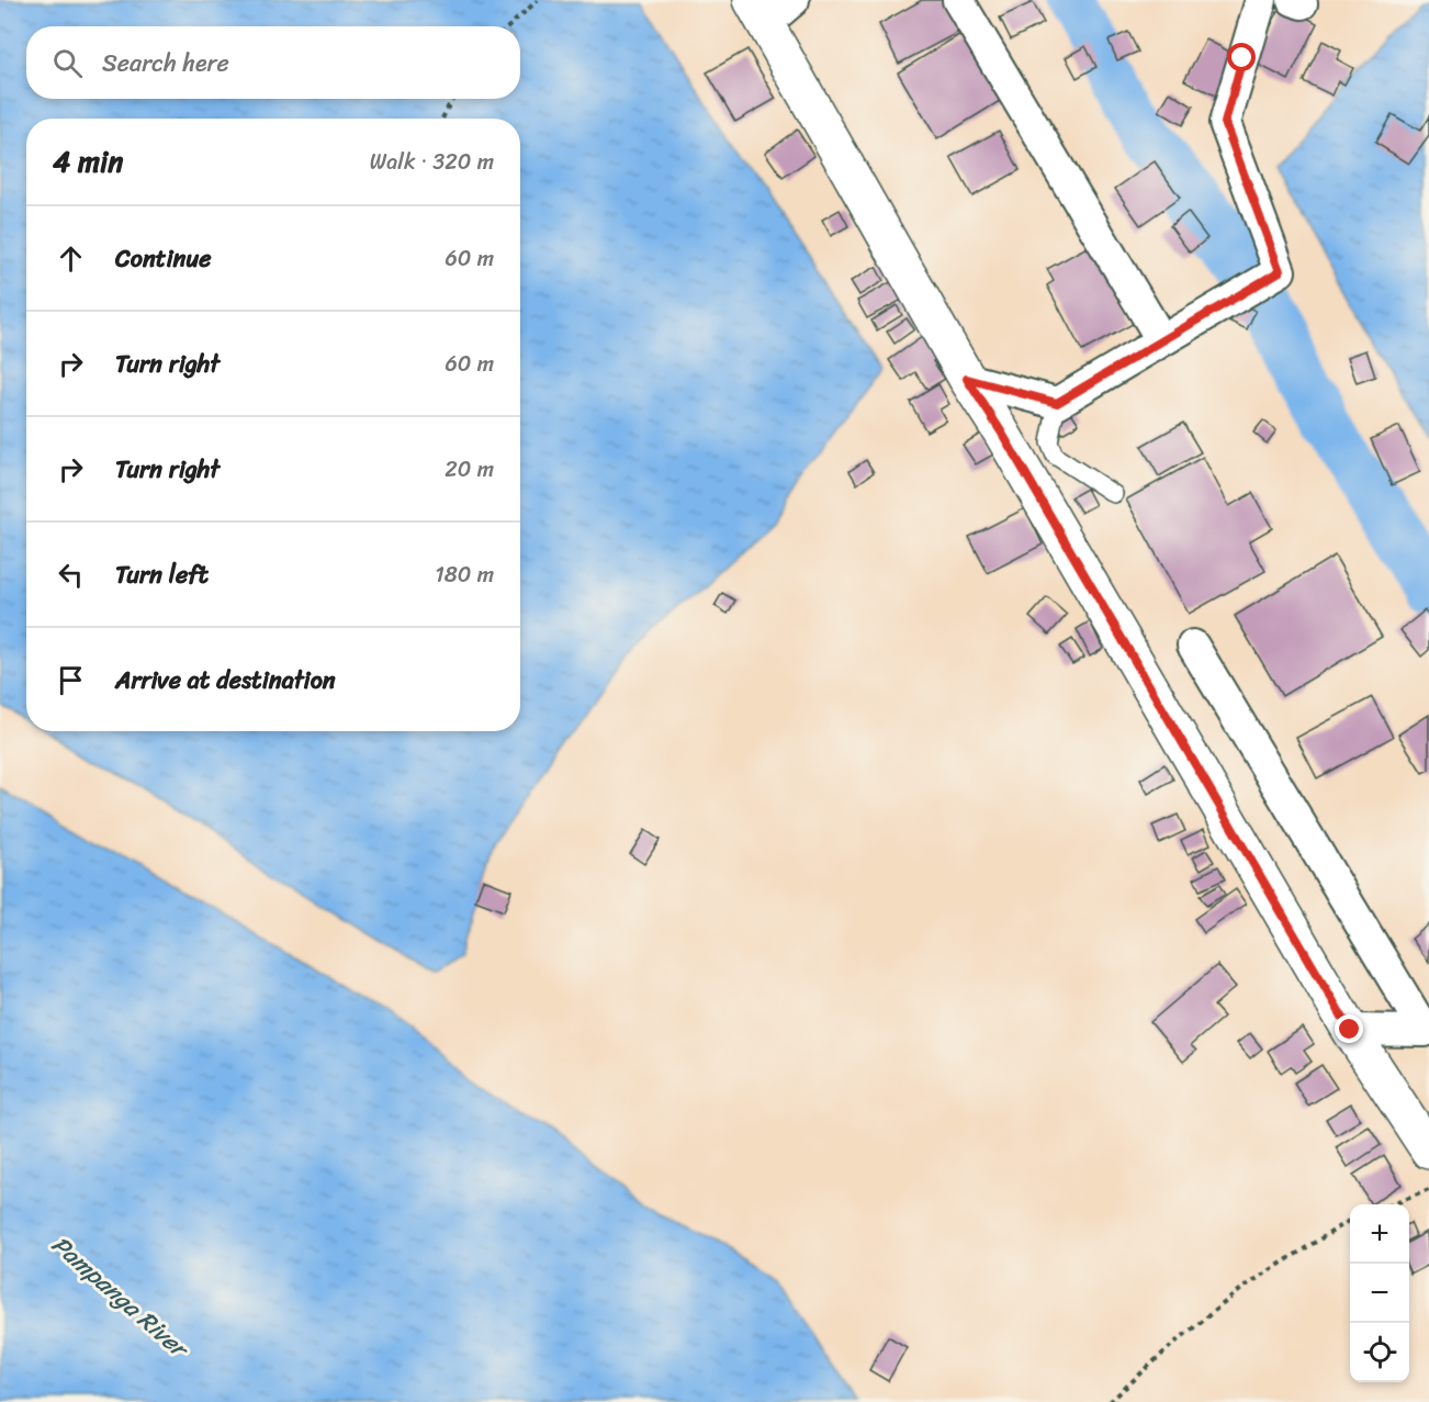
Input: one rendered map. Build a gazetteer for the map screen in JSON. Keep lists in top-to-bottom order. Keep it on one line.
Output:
{"water":["Pampanga River"],"page":{"search":"Search here","heading":["4 min","Walk · 320 m"],"list":[["Continue","60 m"],["Turn right","60 m"],["Turn right","20 m"],["Turn left","180 m"],"Arrive at destination"],"map_buttons":["+","−"]}}
